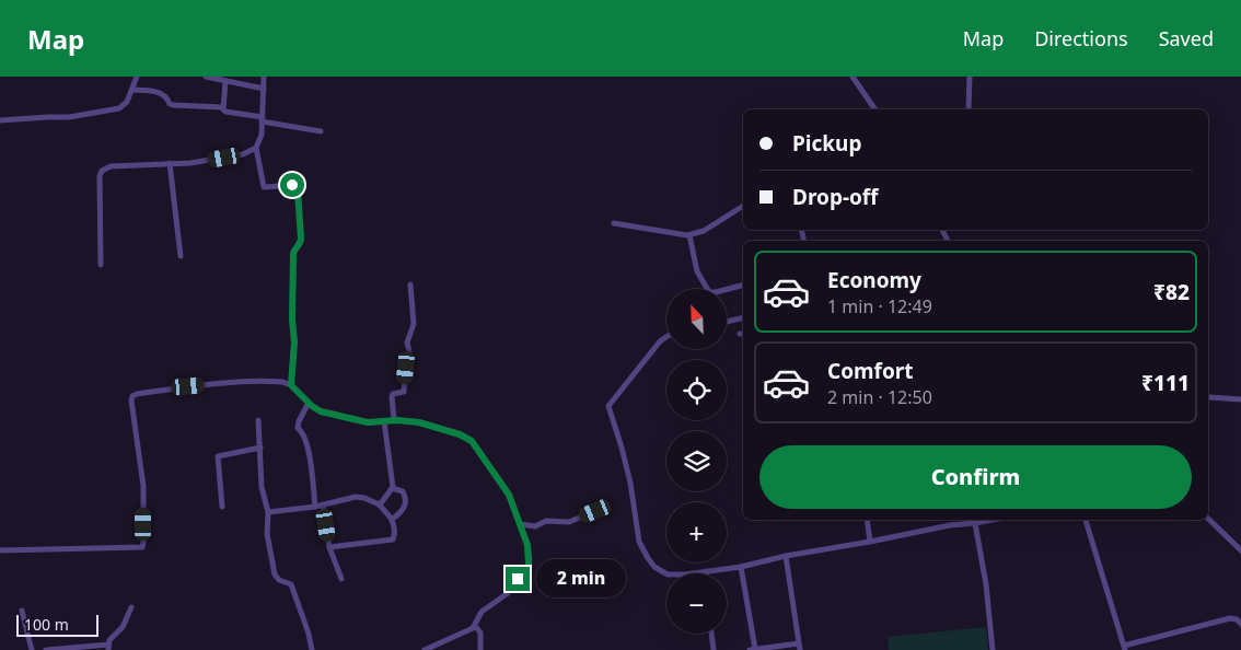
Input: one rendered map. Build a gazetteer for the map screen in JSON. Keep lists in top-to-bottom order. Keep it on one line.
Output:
{"scale_bar":"100 m","north":"top left","page":{"header":"Map","nav":["Map","Directions","Saved"],"banner":["Pickup","Drop-off"],"list":[{"name":"Economy","note":"1 min · 12:49","value":"₹82"},{"name":"Comfort","note":"2 min · 12:50","value":"₹111"}],"map_buttons":["+","−"],"buttons":"Confirm","bubble":"2 min","scale":"100 m"}}
